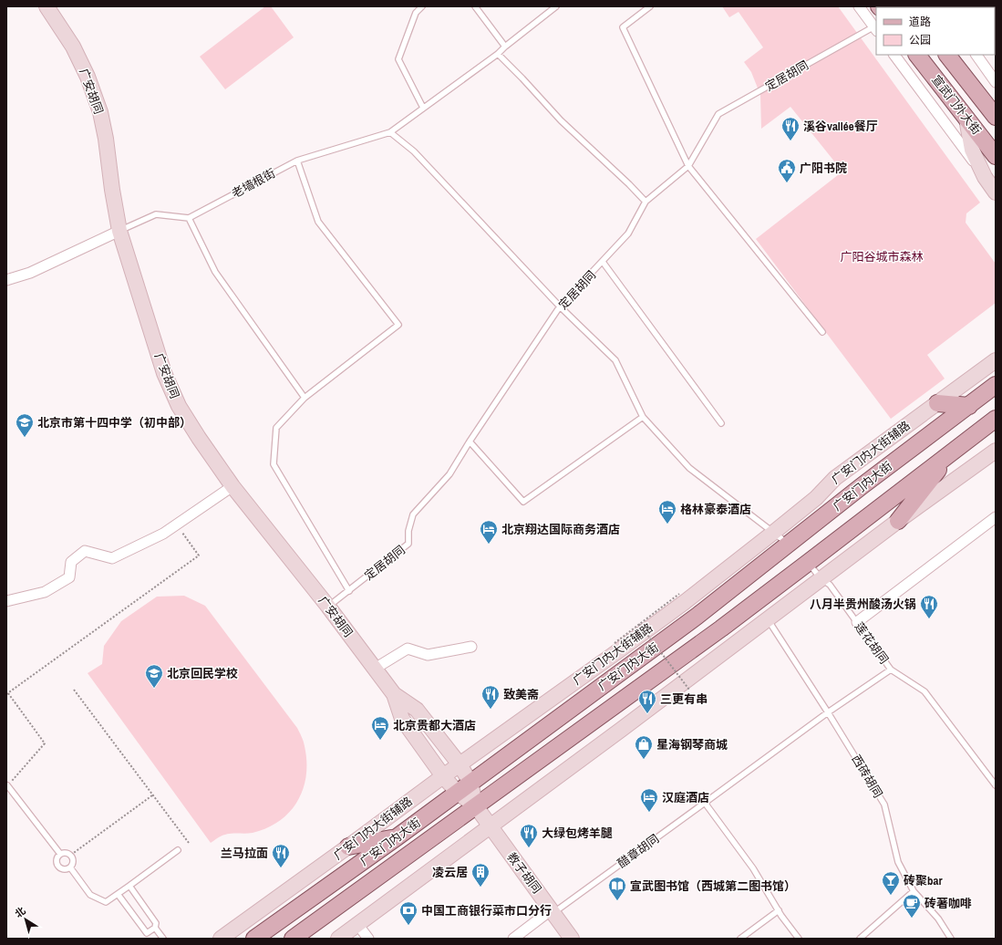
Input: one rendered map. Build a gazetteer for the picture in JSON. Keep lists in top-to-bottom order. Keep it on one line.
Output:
{"streets":{"main road":["宣武门外大街","广安门内大街"],"street":["广安胡同","广安门内大街辅路","教子胡同"],"lane":["定居胡同","老墙根街","莲花胡同","西砖胡同","醋章胡同"]},"crossings":[["定居胡同","广安胡同"],["广安胡同","广安门内大街辅路"],["广安胡同","广安门内大街"],["广安胡同","教子胡同"],["广安门内大街","莲花胡同"],["广安门内大街","教子胡同"],["莲花胡同","醋章胡同"],["西砖胡同","醋章胡同"],["醋章胡同","教子胡同"]],"parks":["广阳谷城市森林"],"places":{"restaurant":["溪谷vallée餐厅","八月半贵州酸汤火锅","致美斋","三更有串","大绿包烤羊腿","兰马拉面"],"public building":["广阳书院"],"school or university":["北京市第十四中学（初中部）","北京回民学校"],"hotel":["格林豪泰酒店","北京翔达国际商务酒店","北京贵都大酒店","汉庭酒店"],"shop":["星海钢琴商城"],"building":["凌云居"],"bar":["砖聚bar"],"library":["宣武图书馆（西城第二图书馆）"],"cafe":["砖著咖啡"],"bank":["中国工商银行菜市口分行"]},"legend":["道路","公园"],"north":"top left"}
